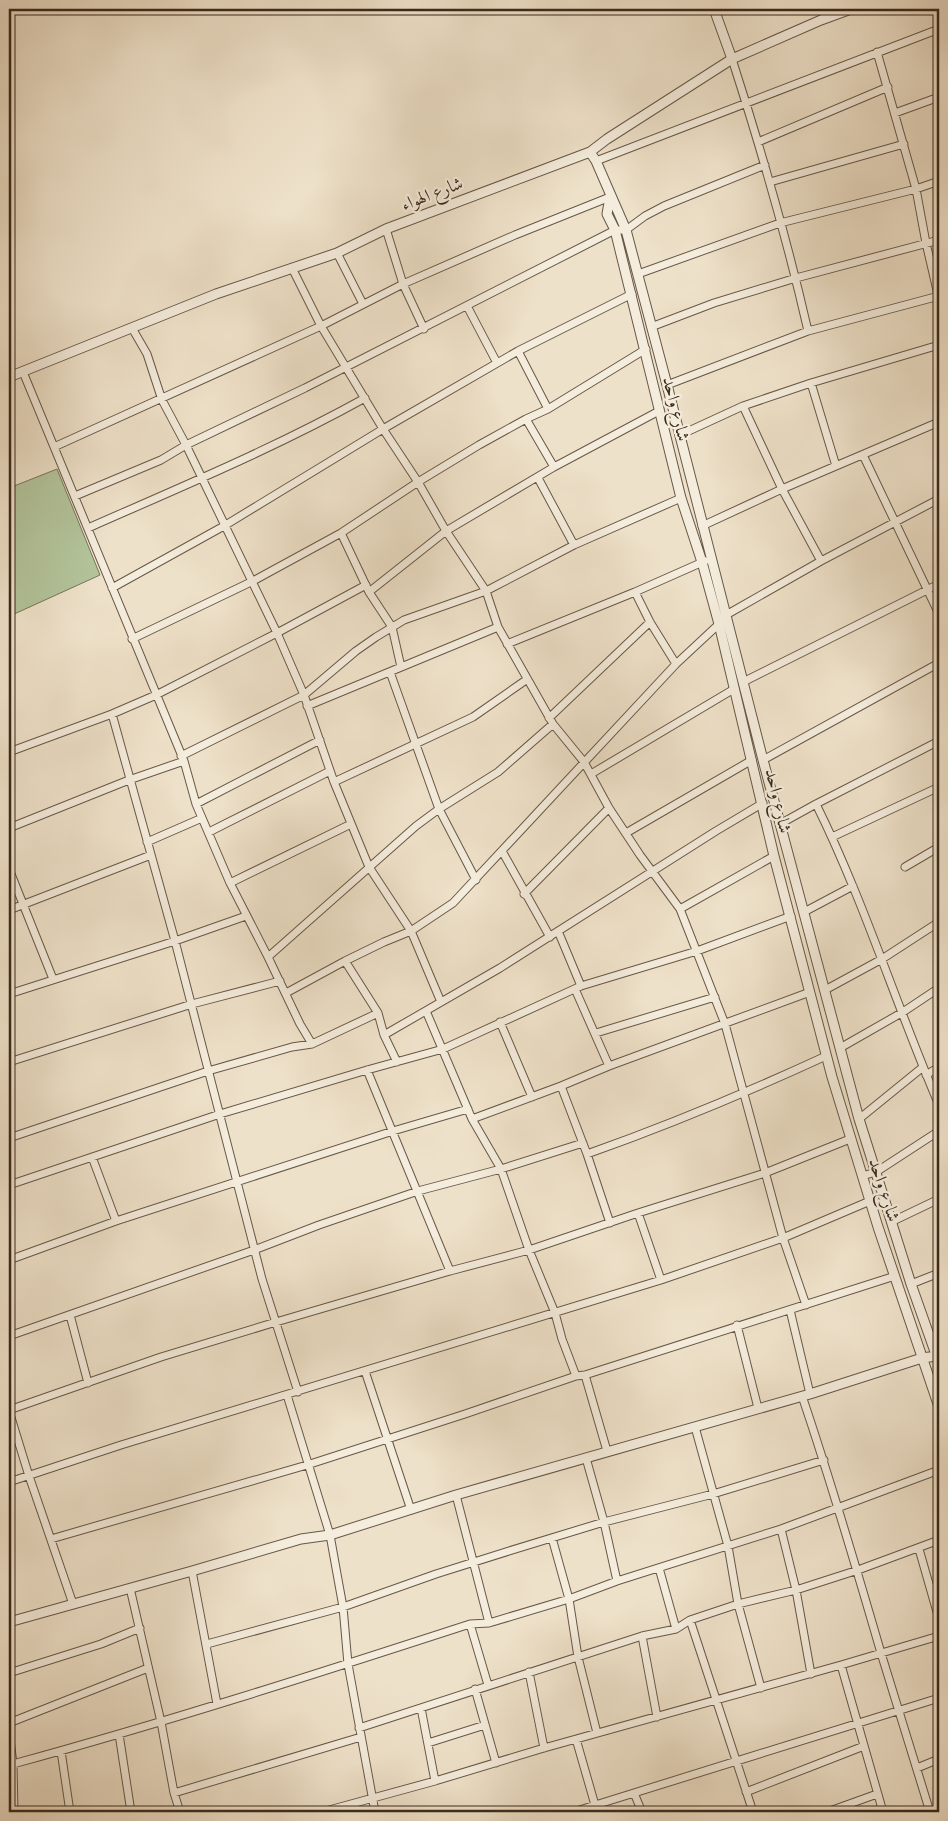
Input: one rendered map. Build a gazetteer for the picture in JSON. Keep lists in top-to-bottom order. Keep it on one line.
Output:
{"streets":{"street":["شارع الهواء","شارع واحد"]},"crossings":[["شارع الهواء","شارع واحد"]]}
